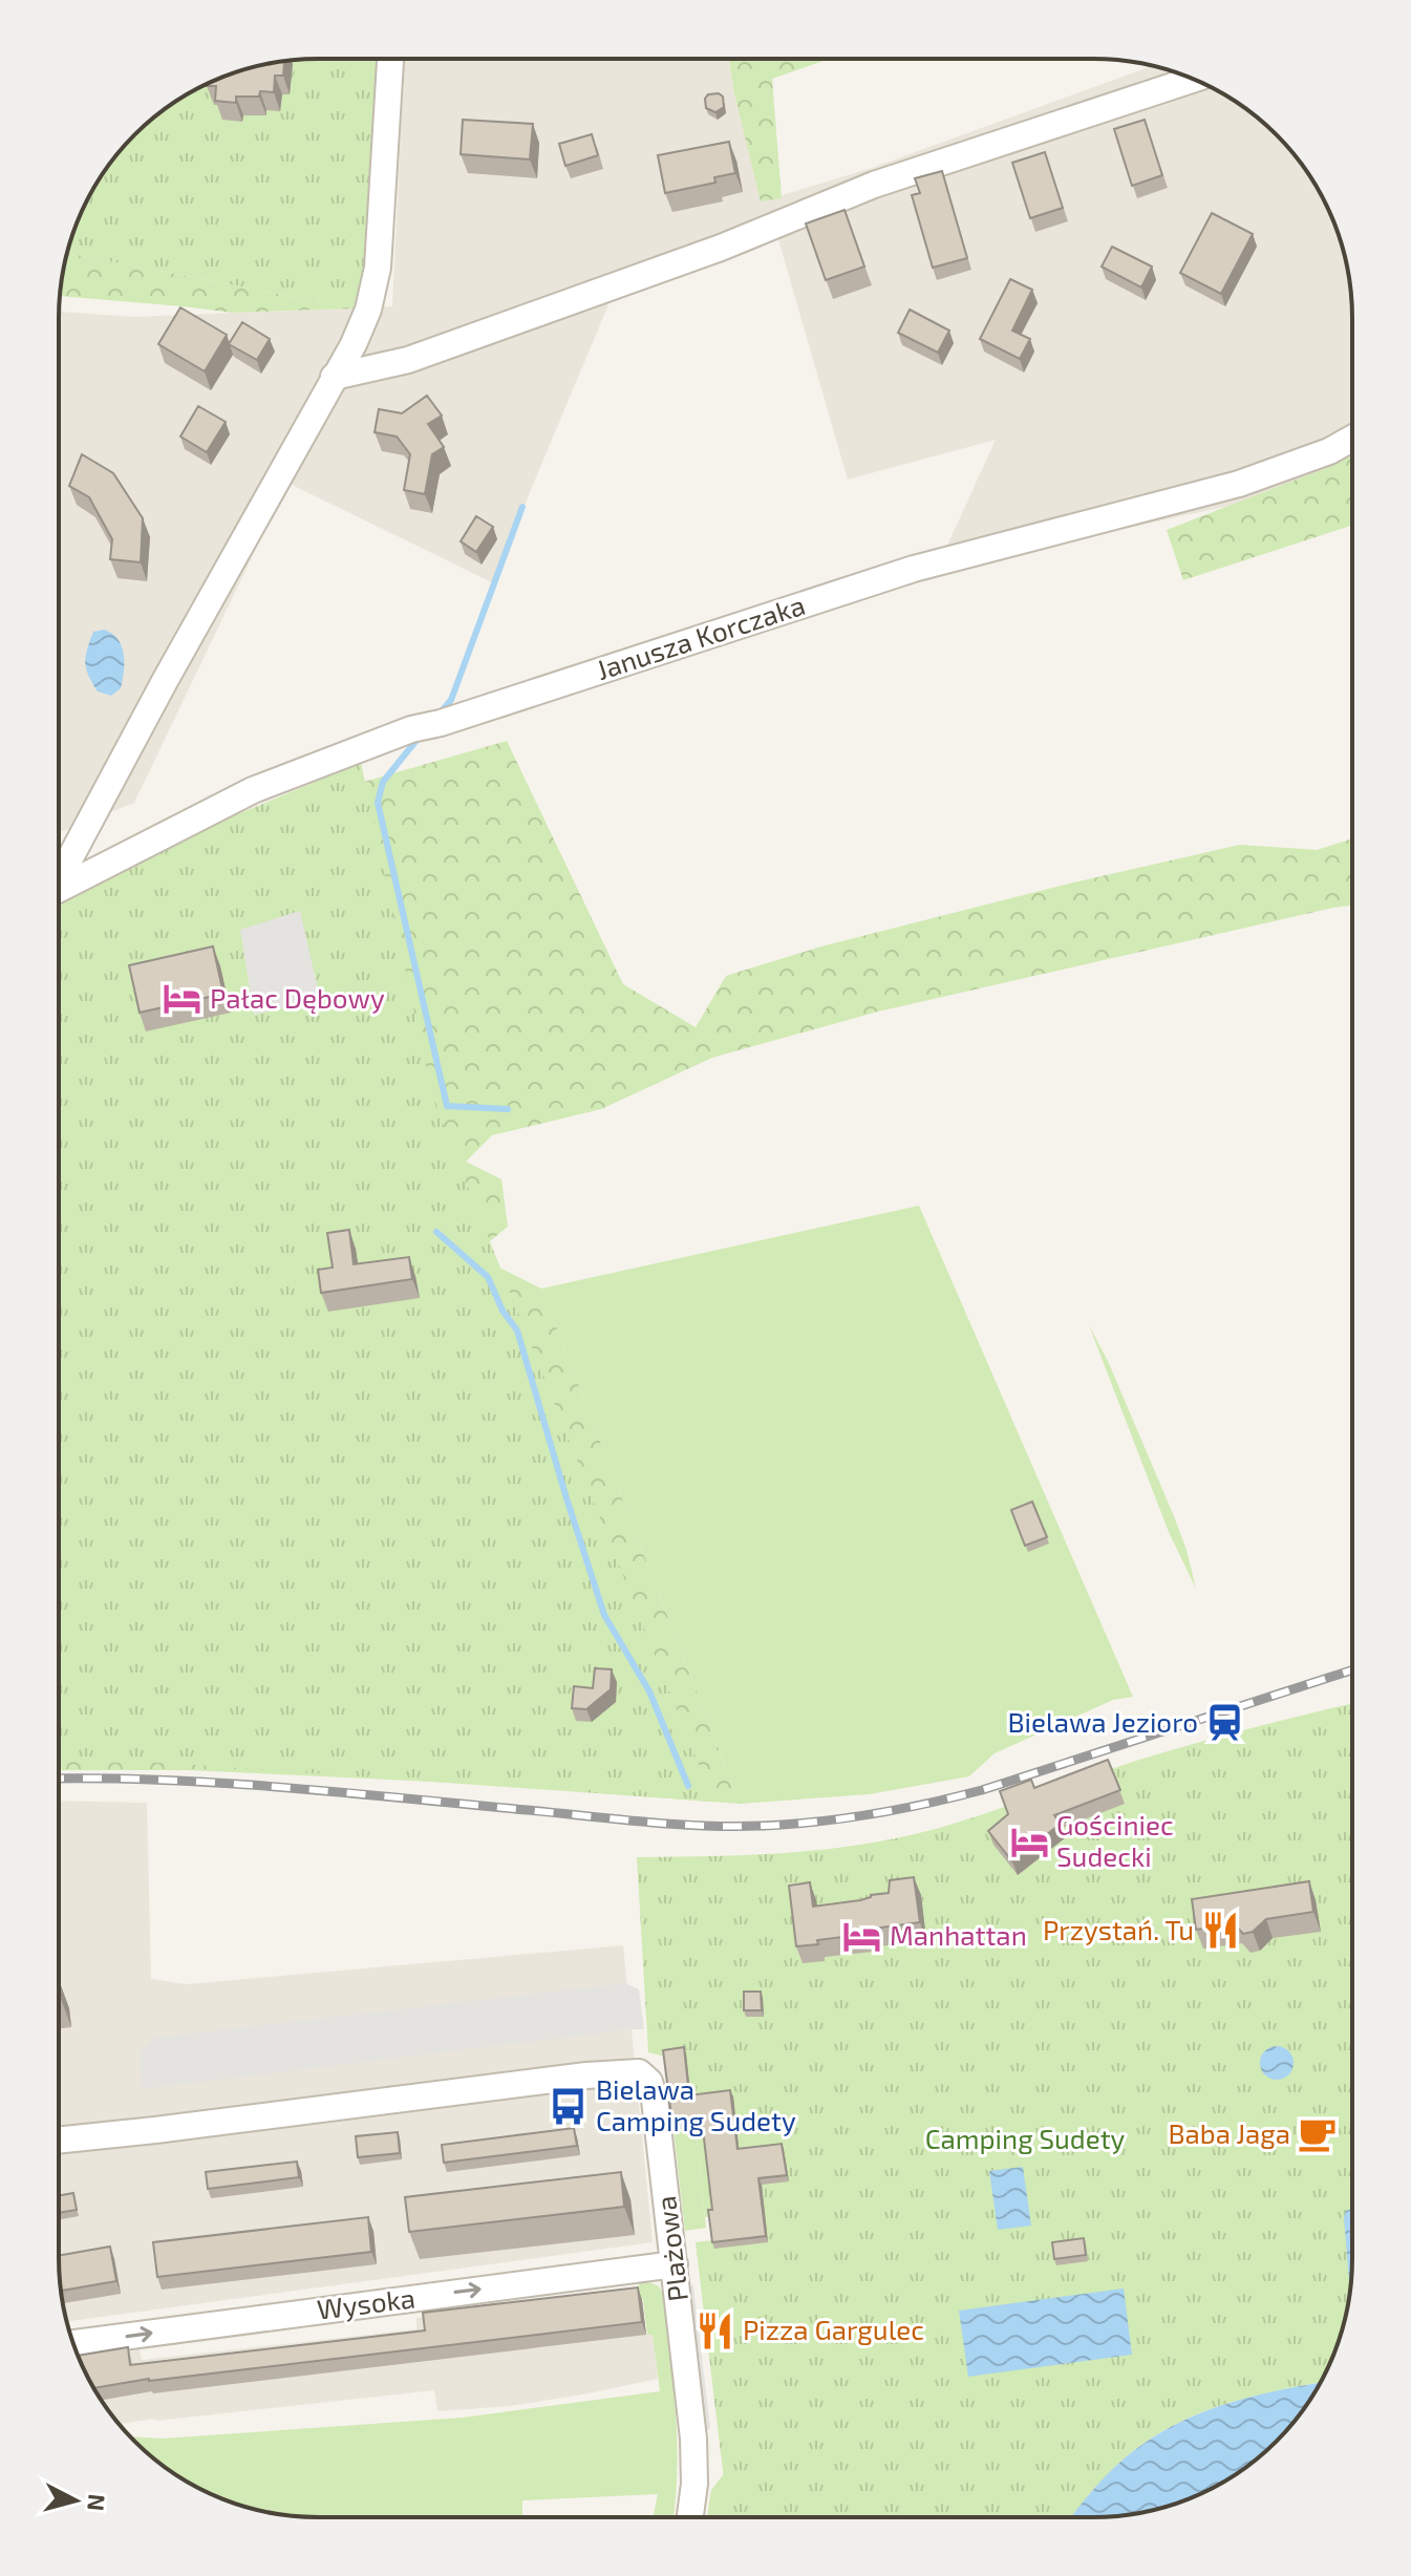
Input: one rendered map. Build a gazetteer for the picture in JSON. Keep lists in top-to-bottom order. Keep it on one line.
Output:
{"streets":{"street":["Janusza Korczaka","Plażowa","Wysoka"]},"crossings":[["Plażowa","Wysoka"]],"one_way":["Wysoka"],"parks":["Camping Sudety"],"places":{"hotel":["Pałac Dębowy","Gościniec Sudecki","Manhattan"],"station":["Bielawa Jezioro"],"restaurant":["Przystań. Tu","Pizza Gargulec"],"bus stop":["Bielawa Camping Sudety"],"cafe":["Baba Jaga"]},"north":"right"}
